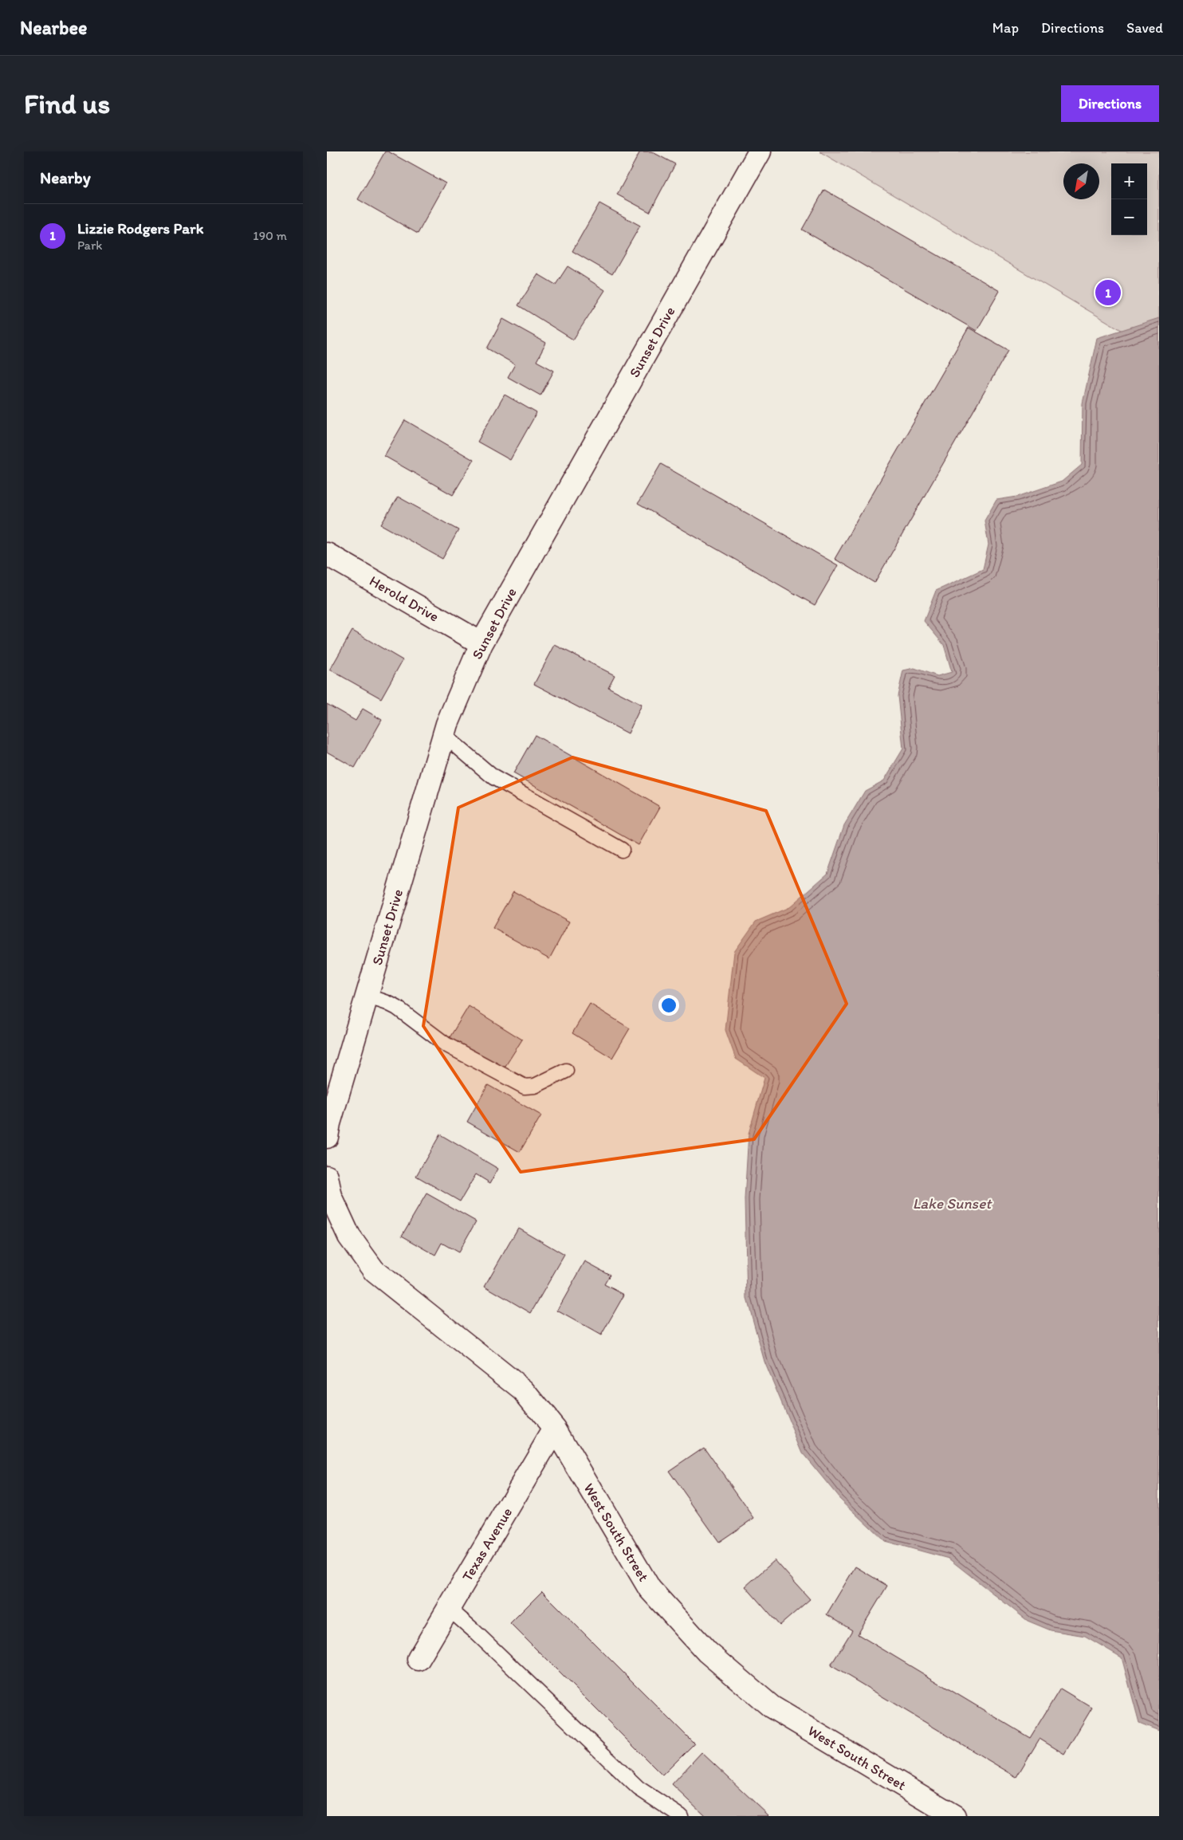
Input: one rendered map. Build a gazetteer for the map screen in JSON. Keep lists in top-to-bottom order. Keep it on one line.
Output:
{"streets":{"street":["Sunset Drive","Herold Drive","West South Street","Texas Avenue"]},"crossings":[["Sunset Drive","Herold Drive"],["West South Street","Texas Avenue"]],"water":["Lake Sunset"],"north":"bottom left","page":{"header":"Nearbee","nav":["Map","Directions","Saved"],"buttons":"Directions","title":"Find us","heading":"Nearby","map_buttons":["+","−"],"list":[{"mark":"1","name":"Lizzie Rodgers Park","note":"Park","value":"190 m"}],"pins":"1"}}
